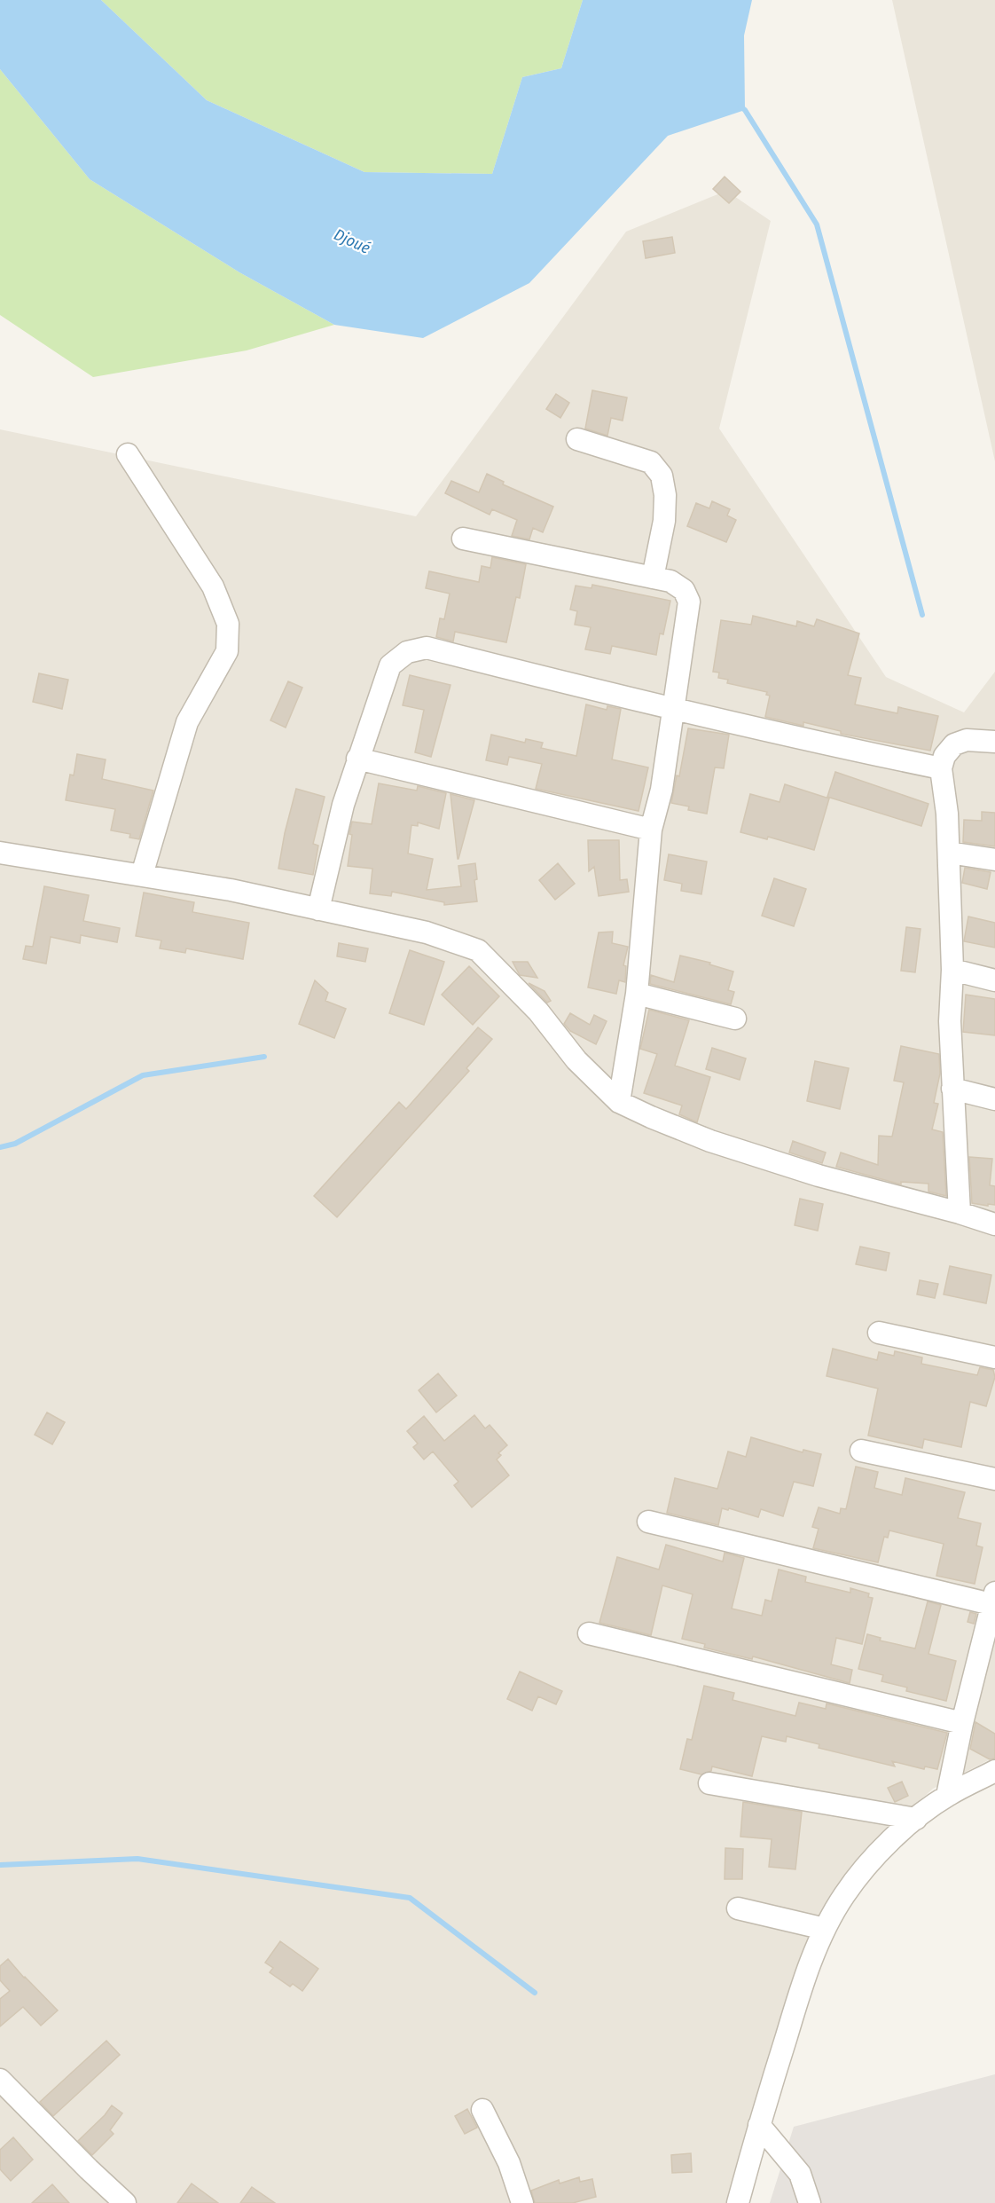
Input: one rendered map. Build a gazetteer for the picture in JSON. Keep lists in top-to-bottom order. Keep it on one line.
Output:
{"water":["Djoué"]}
